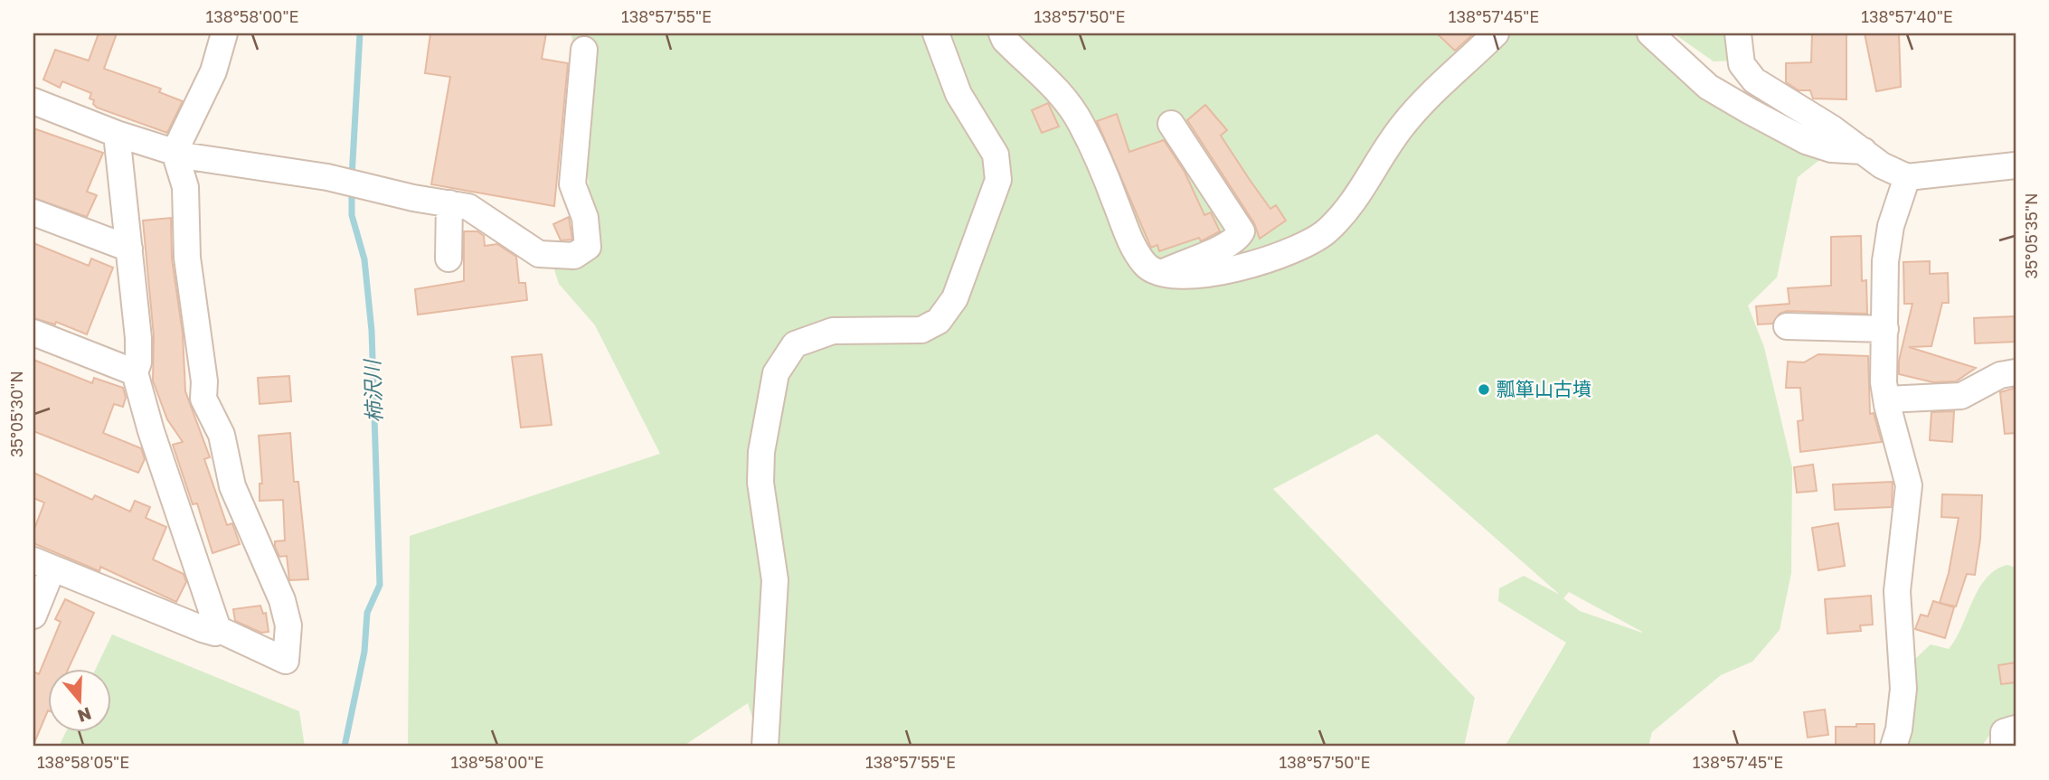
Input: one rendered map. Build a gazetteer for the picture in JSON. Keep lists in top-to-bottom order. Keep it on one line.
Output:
{"water":["柿沢川"],"places":["瓢箪山古墳"],"north":"bottom","coordinates":["138°58'00\"E","138°57'55\"E","138°57'50\"E","138°57'45\"E","138°57'40\"E","35°05'35\"N","35°05'30\"N","138°58'05\"E"]}
